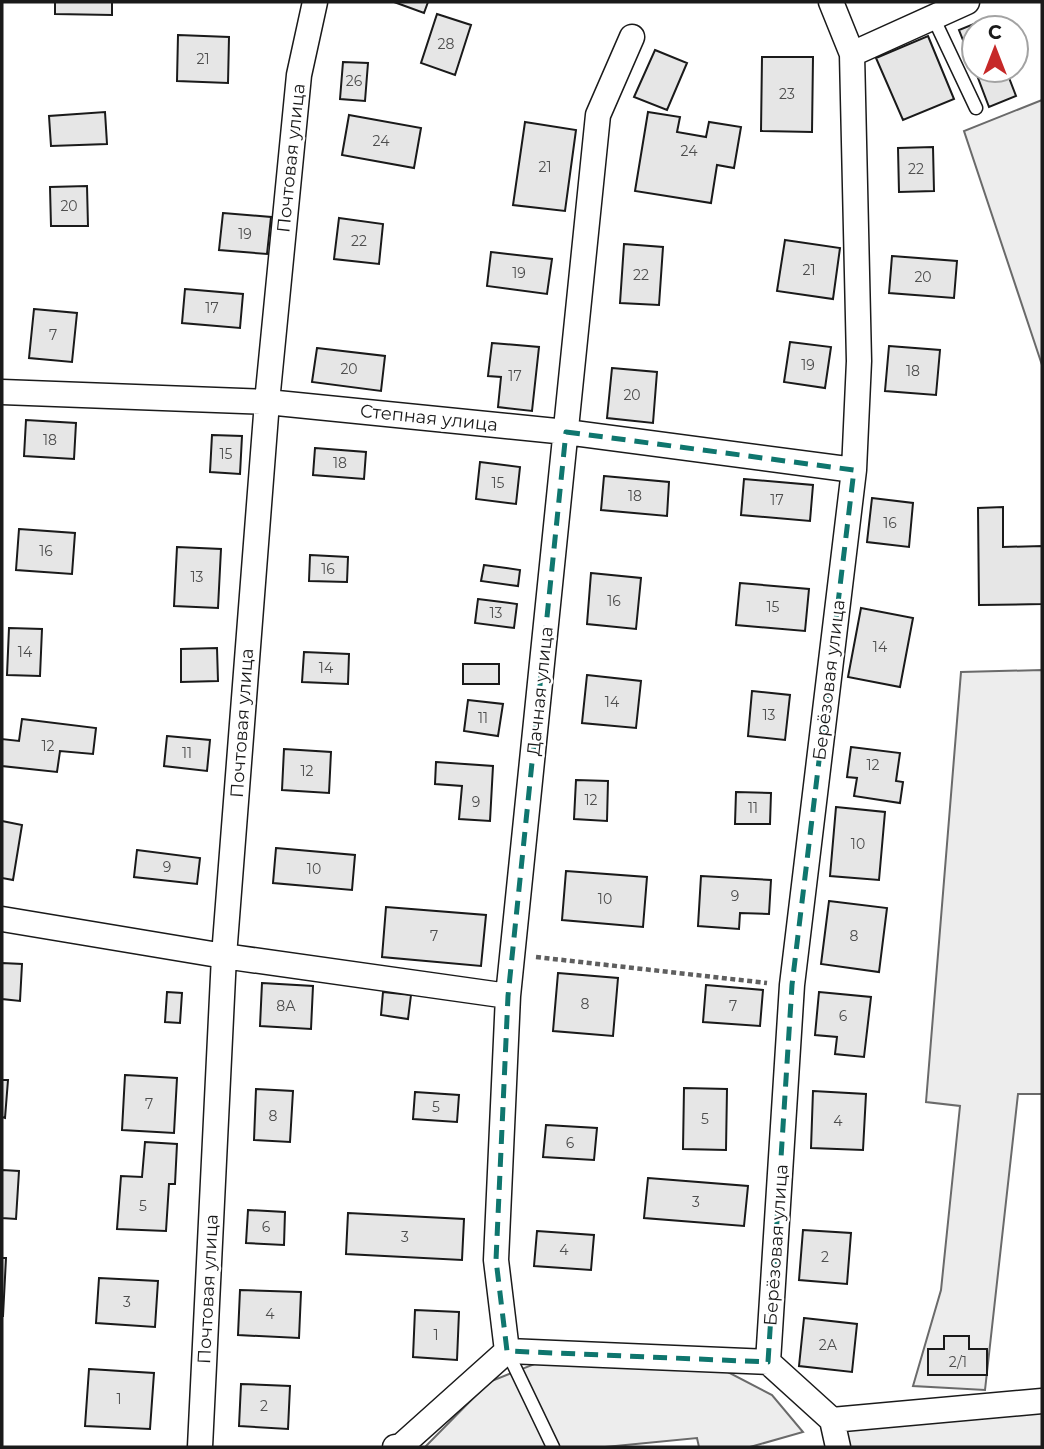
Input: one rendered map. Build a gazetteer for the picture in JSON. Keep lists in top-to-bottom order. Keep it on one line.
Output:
{"streets":{"street":["Почтовая улица","Степная улица","Берёзовая улица","Дачная улица"]},"crossings":[["Почтовая улица","Степная улица"],["Степная улица","Берёзовая улица"],["Степная улица","Дачная улица"]],"house_numbers":["28","21","26","23","24","24","21","22","20","19","22","21","19","22","20","17","7","19","20","18","17","20","18","15","18","15","18","17","16","16","16","13","16","15","13","14","14","14","14","13","11","12","11","12","12","12","9","11","10","9","10","9","10","7","8","8","8А","7","6","7","5","8","5","4","6","3","5","6","3","4","2","3","4","1","2А","2/1","1","2"],"north":"top"}
